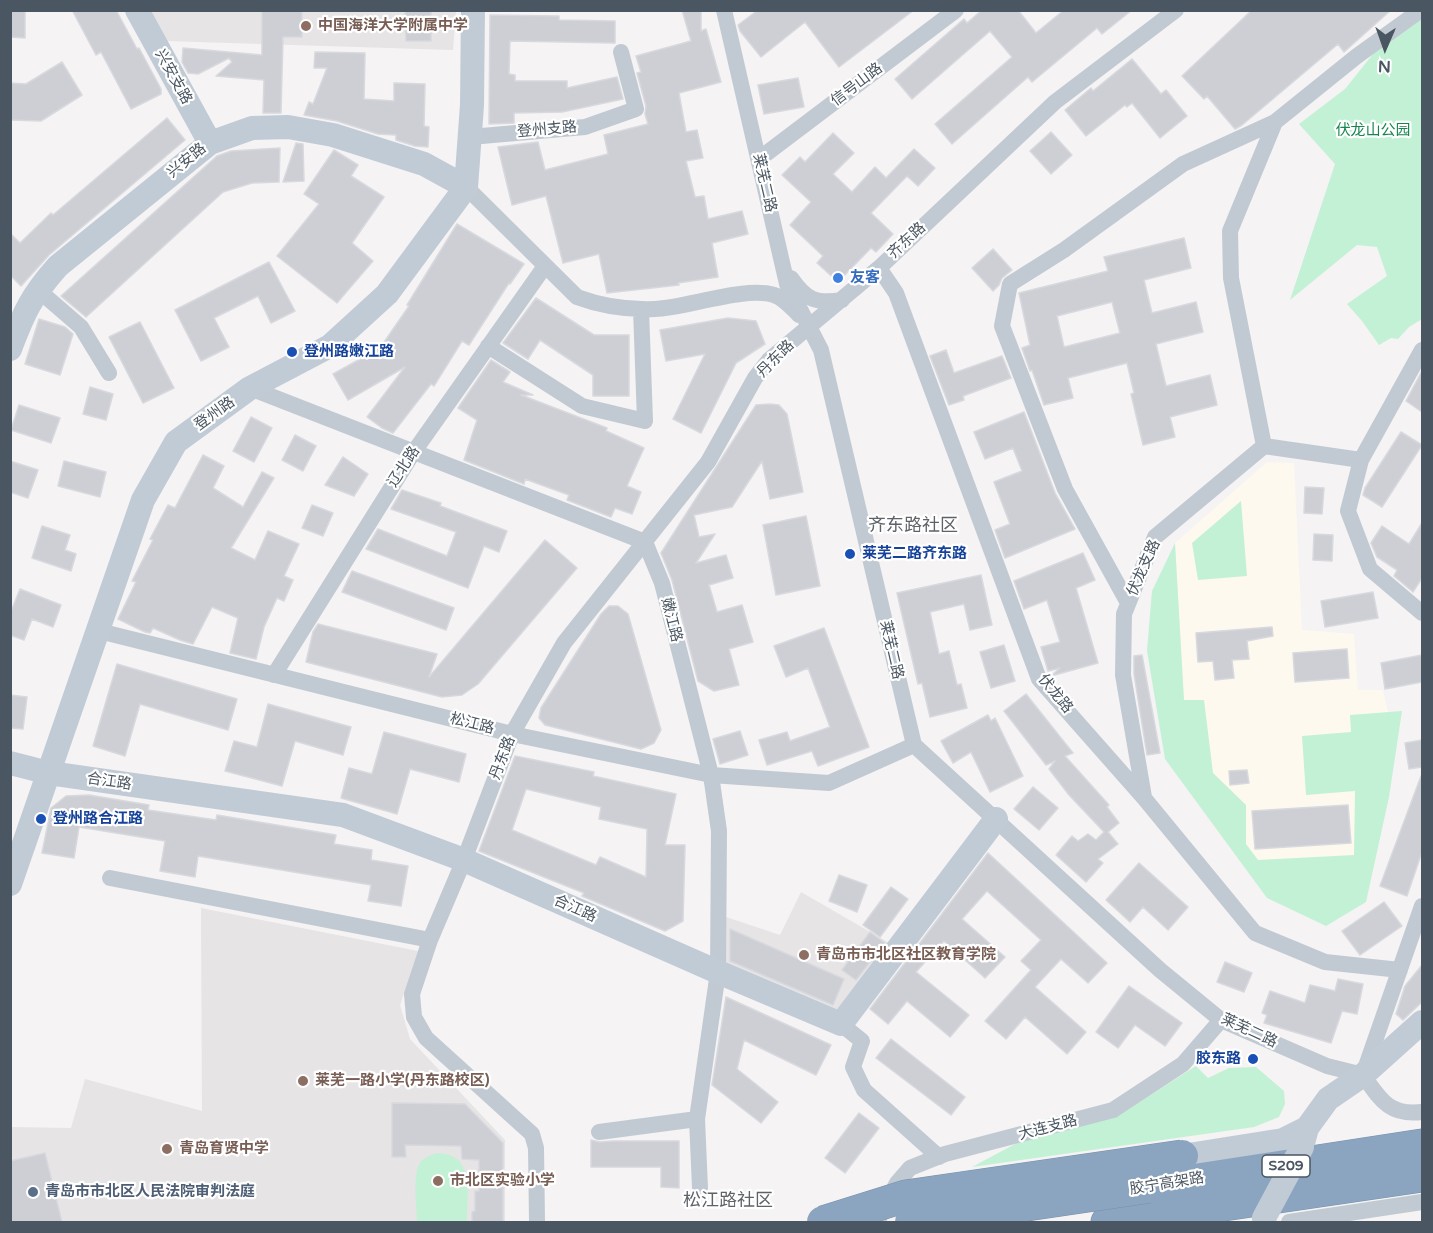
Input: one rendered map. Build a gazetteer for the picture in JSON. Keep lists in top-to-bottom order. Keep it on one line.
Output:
{"streets":{"highway":["S209","胶宁高架路"],"street":["兴安支路","信号山路","登州支路","兴安路","莱芜二路","齐东路","丹东路","登州路","辽北路","伏龙支路","嫩江路","伏龙路","松江路","合江路","大连支路"]},"crossings":[["兴安支路","兴安路"],["信号山路","莱芜二路"],["兴安路","登州路"],["莱芜二路","齐东路"],["莱芜二路","丹东路"],["莱芜二路","松江路"],["莱芜二路","大连支路"],["齐东路","丹东路"],["齐东路","伏龙路"],["丹东路","嫩江路"],["丹东路","松江路"],["丹东路","合江路"],["登州路","松江路"],["登州路","合江路"],["辽北路","松江路"],["伏龙支路","伏龙路"],["嫩江路","松江路"],["嫩江路","合江路"]],"districts":["齐东路社区","松江路社区"],"parks":["伏龙山公园"],"places":["中国海洋大学附属中学","友客","登州路嫩江路","莱芜二路齐东路","登州路合江路","青岛市市北区社区教育学院","胶东路","莱芜一路小学(丹东路校区)","青岛育贤中学","市北区实验小学","青岛市市北区人民法院审判法庭"],"north":"bottom"}
